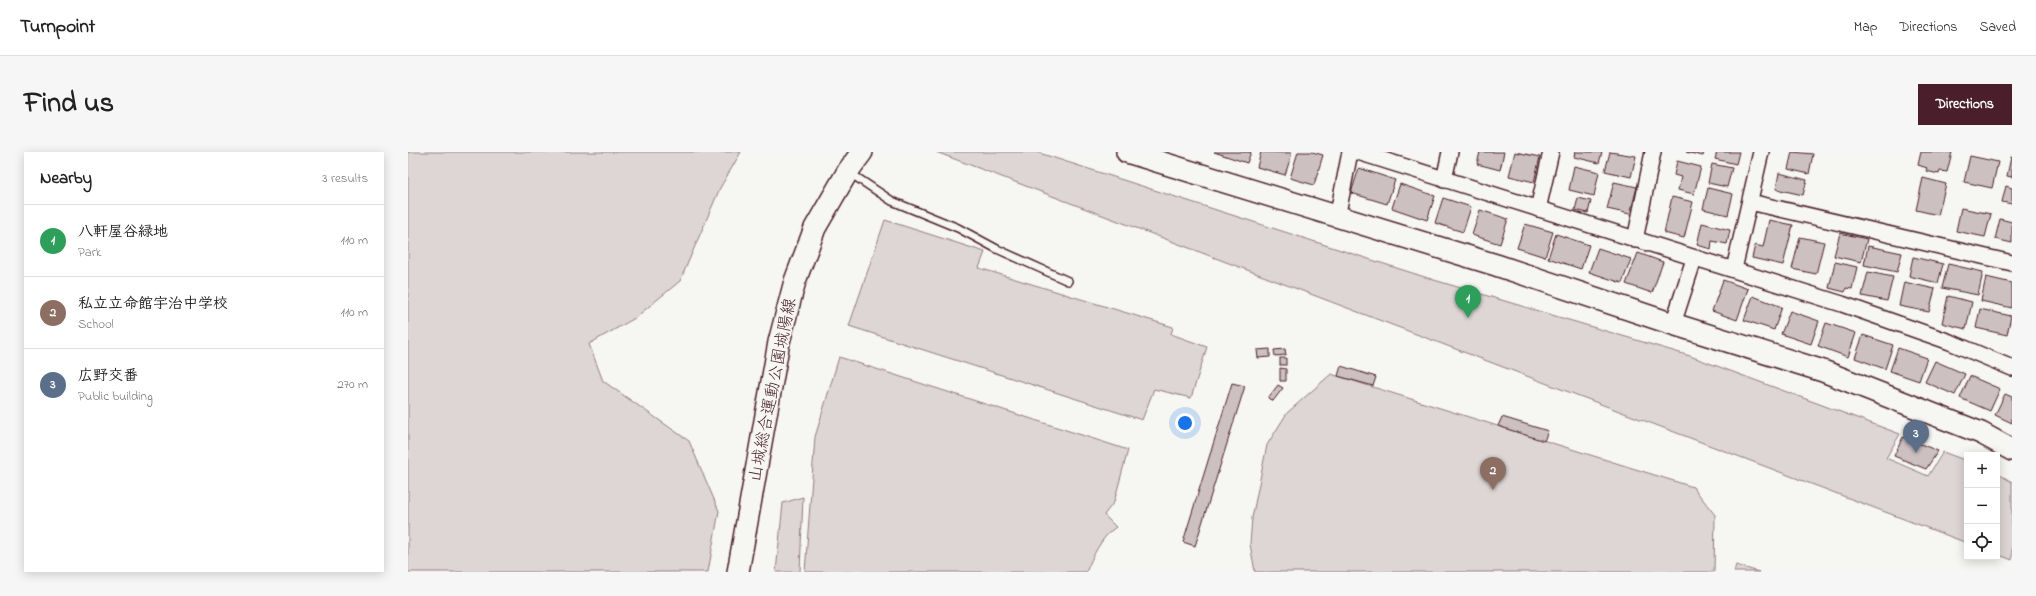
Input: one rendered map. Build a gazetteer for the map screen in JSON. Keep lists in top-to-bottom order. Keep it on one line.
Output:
{"streets":{"street":["山城総合運動公園城陽線"]},"page":{"header":"Turnpoint","nav":["Map","Directions","Saved"],"title":"Find us","buttons":"Directions","heading":["Nearby","3 results"],"list":[{"mark":"1","name":"八軒屋谷緑地","note":"Park","value":"110 m"},{"mark":"2","name":"私立立命館宇治中学校","note":"School","value":"110 m"},{"mark":"3","name":"広野交番","note":"Public building","value":"270 m"}],"pins":["1","3","2"],"map_buttons":["+","−"]}}
